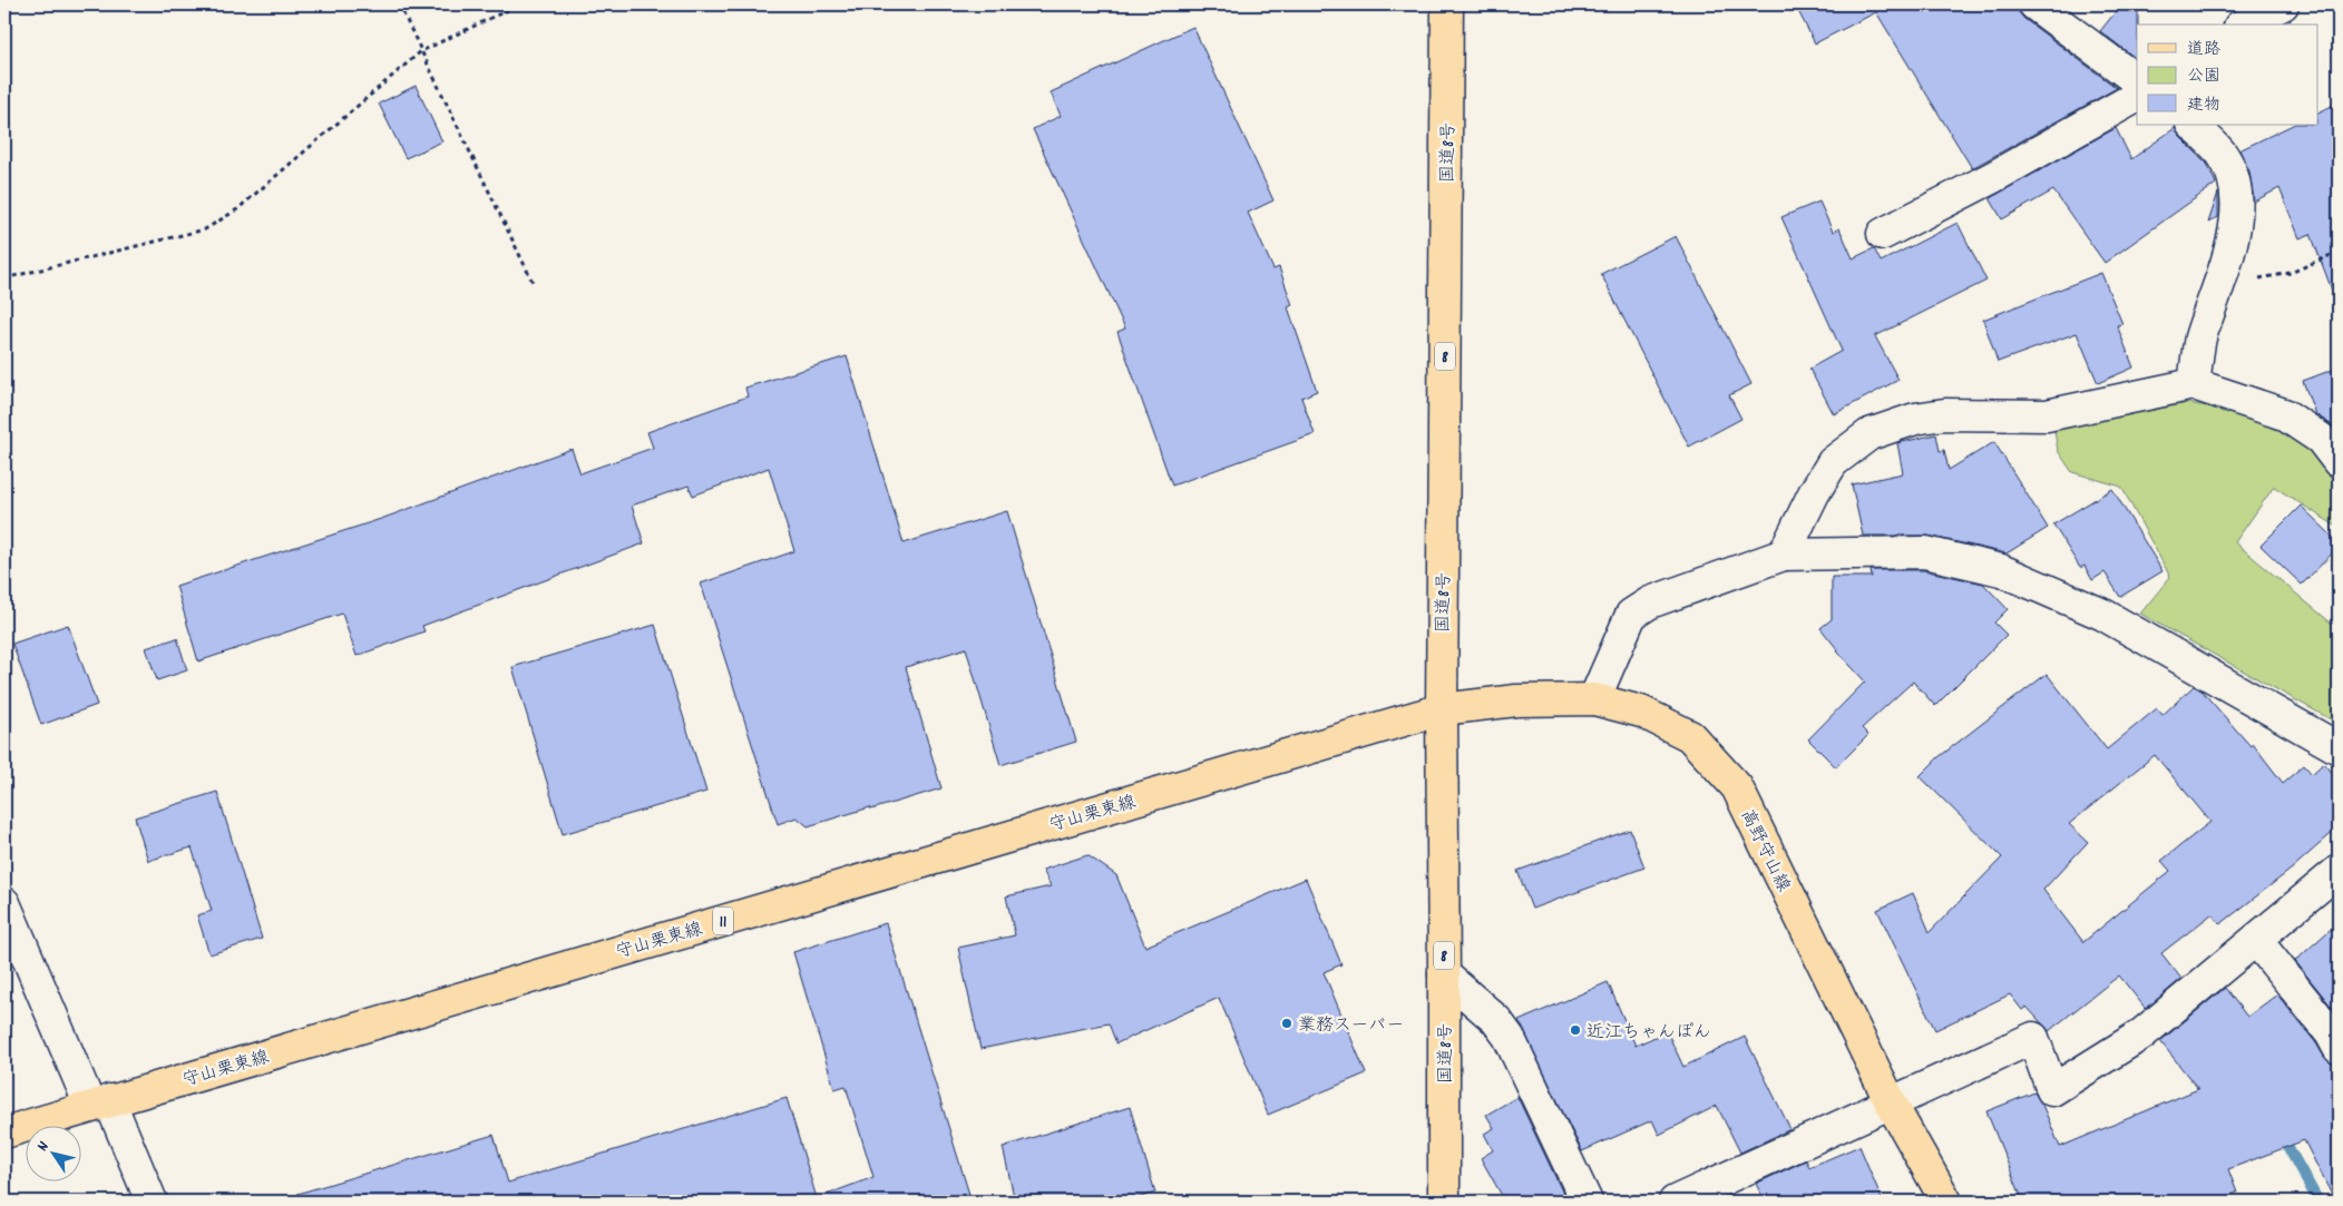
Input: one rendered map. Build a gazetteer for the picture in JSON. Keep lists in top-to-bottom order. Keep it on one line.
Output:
{"streets":{"main road":["国道8号","8","守山栗東線","高野守山線","11"]},"crossings":[["国道8号","守山栗東線"],["国道8号","高野守山線"],["守山栗東線","高野守山線"]],"places":["業務スーパー","近江ちゃんぽん"],"legend":["道路","公園","建物"],"north":"top left"}
